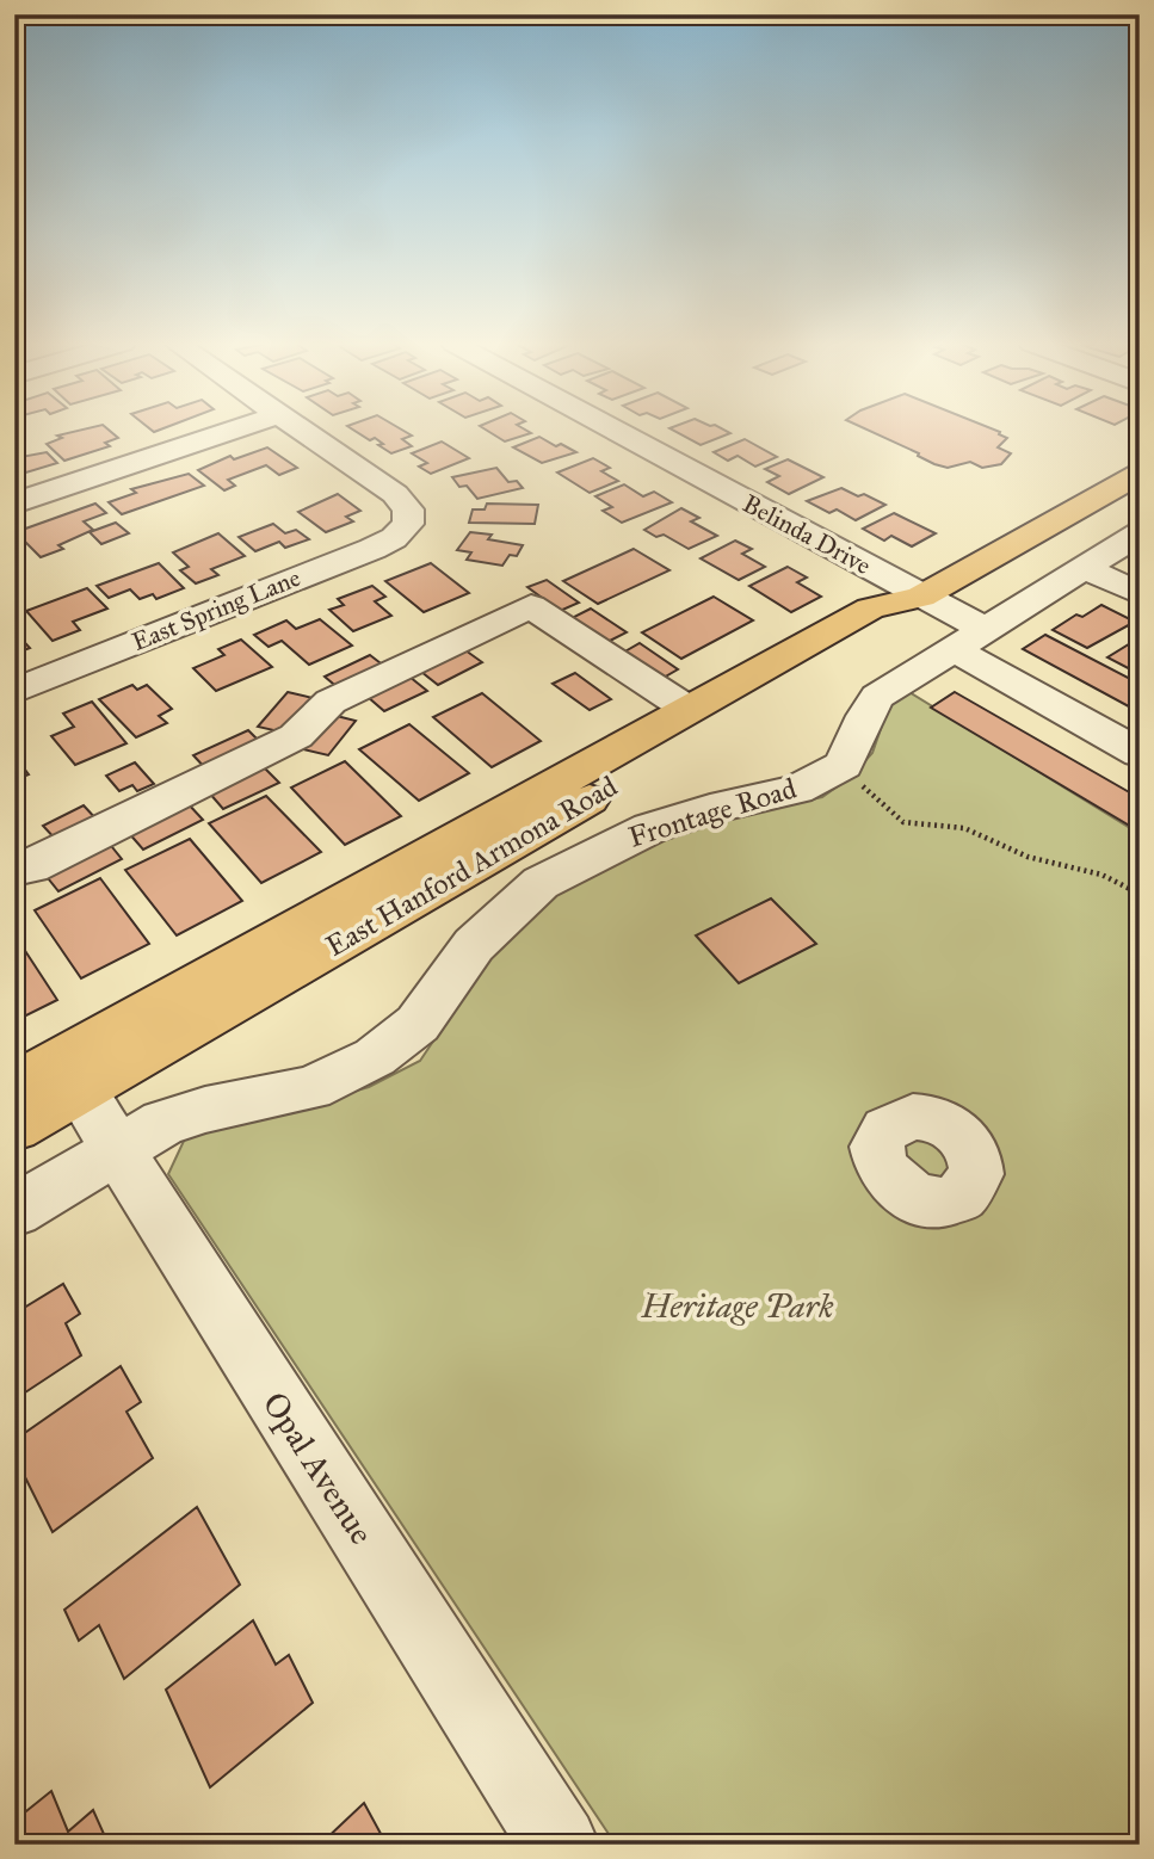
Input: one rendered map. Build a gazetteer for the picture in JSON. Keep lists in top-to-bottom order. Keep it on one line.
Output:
{"streets":{"main road":["East Hanford Armona Road"],"street":["Belinda Drive","East Spring Lane","Frontage Road","Opal Avenue"]},"crossings":[["Belinda Drive","East Hanford Armona Road"],["Frontage Road","Opal Avenue"],["East Hanford Armona Road","Opal Avenue"]],"parks":["Heritage Park"]}
